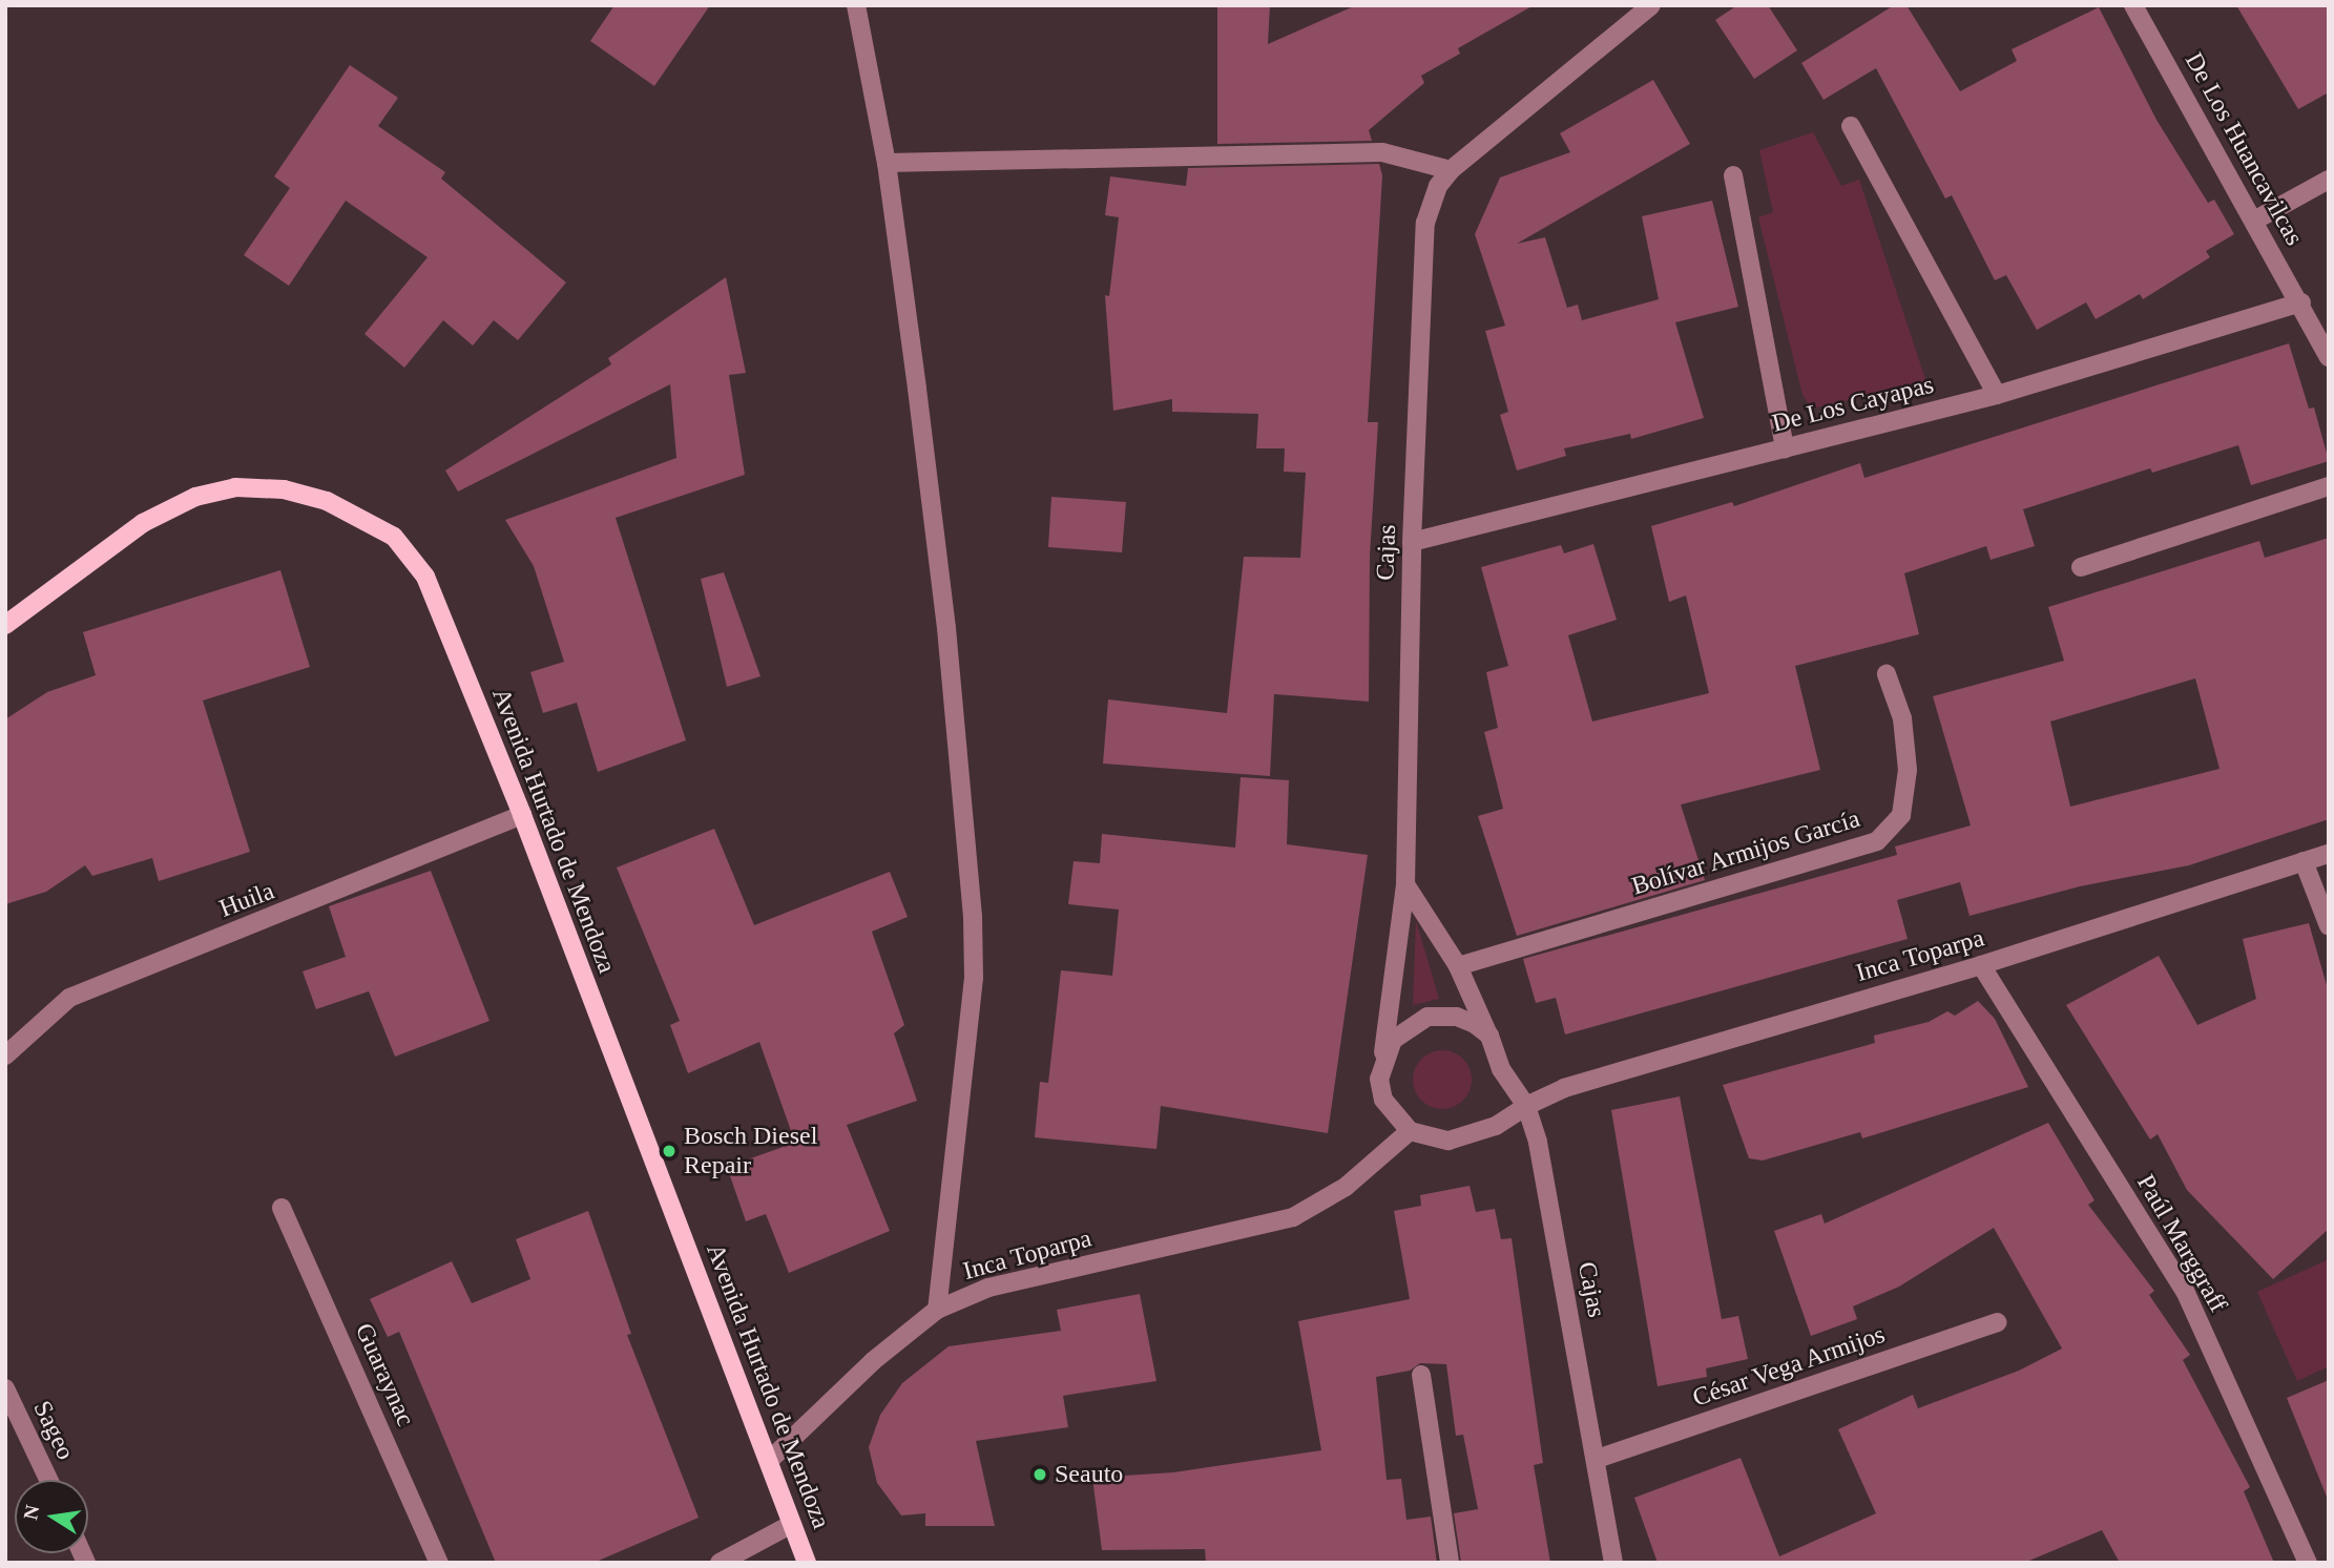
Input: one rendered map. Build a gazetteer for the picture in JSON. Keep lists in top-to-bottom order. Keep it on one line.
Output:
{"streets":{"main road":["Avenida Hurtado de Mendoza"],"street":["De Los Huancavilcas","De Los Cayapas","Cajas","Bolívar Armijos García","Huila","Inca Toparpa","Paúl Marggraff","César Vega Armijos","Guaraynac","Sageo"]},"crossings":[["De Los Huancavilcas","De Los Cayapas"],["De Los Cayapas","Cajas"],["Cajas","Bolívar Armijos García"],["Cajas","Inca Toparpa"],["Cajas","César Vega Armijos"],["Avenida Hurtado de Mendoza","Huila"],["Avenida Hurtado de Mendoza","Inca Toparpa"],["Inca Toparpa","Paúl Marggraff"]],"places":["Bosch Diesel Repair","Seauto"],"north":"left"}
